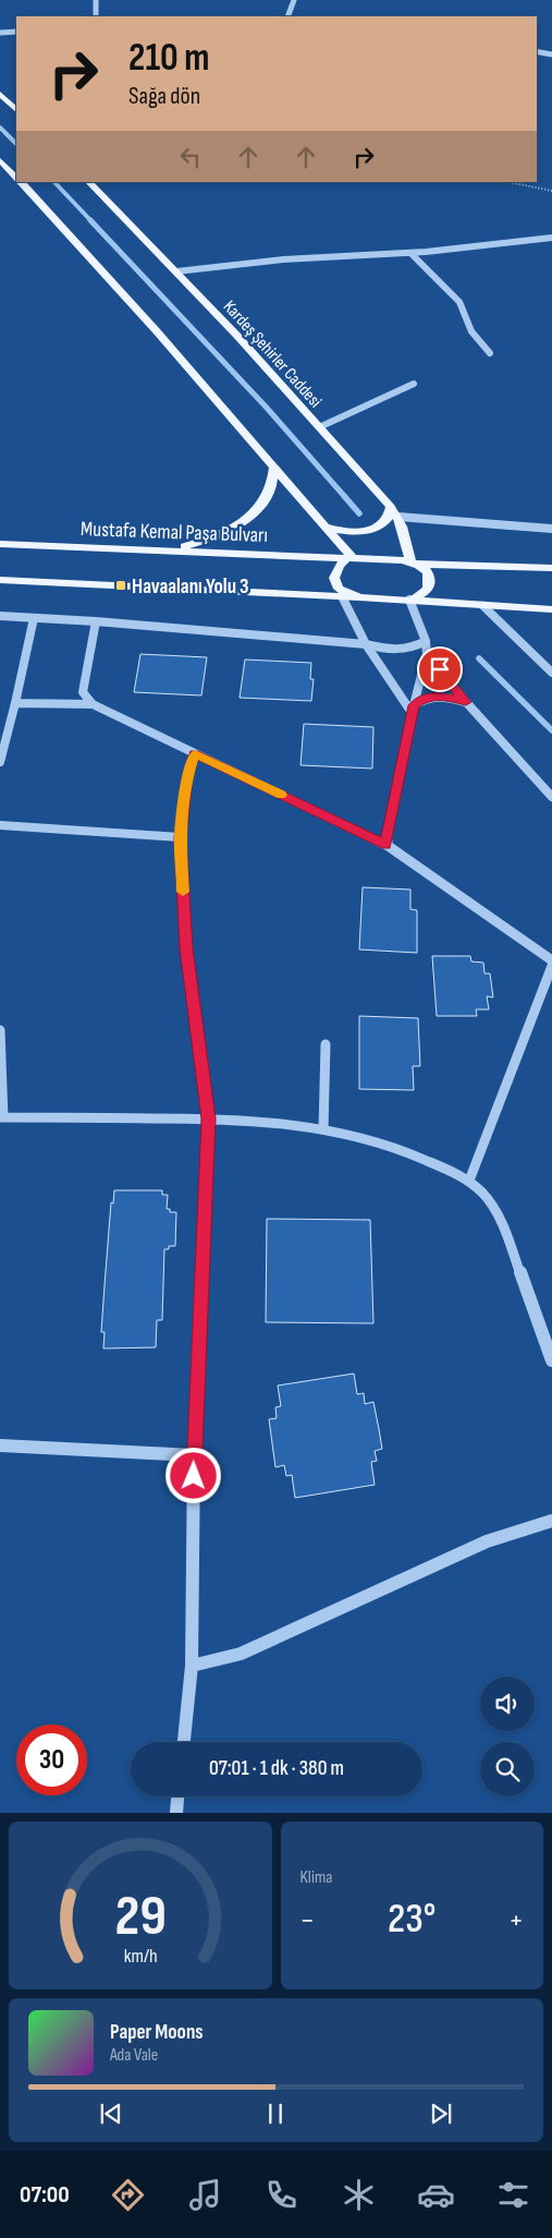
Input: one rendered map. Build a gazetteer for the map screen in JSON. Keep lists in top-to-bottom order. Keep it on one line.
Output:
{"streets":{"main road":["Kardeş Şehirler Caddesi","Mustafa Kemal Paşa Bulvarı"]},"crossings":[["Kardeş Şehirler Caddesi","Mustafa Kemal Paşa Bulvarı"]],"places":{"transit":["Havaalanı Yolu 3"]},"page":{"turn":["210 m","Sağa dön"],"limit":"30","trip":"07:01 · 1 dk · 380 m","tile":"Klima","heat":["−","23°","+"],"song":["Paper Moons","Ada Vale"],"tabs":"07:00","gauge":["29","km/h"]}}
